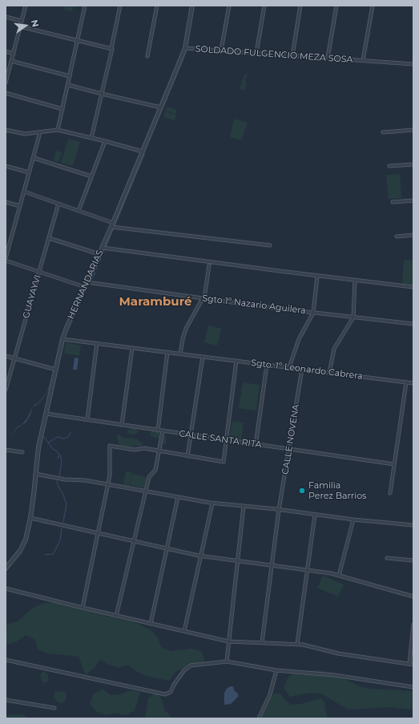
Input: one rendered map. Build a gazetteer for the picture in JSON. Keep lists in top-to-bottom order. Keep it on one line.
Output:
{"streets":{"street":["SOLDADO FULGENCIO MEZA SOSA","HERNANDARIAS","GUAYAYVI","Sgto 1º Nazario Aguilera","Sgto. 1º Leonardo Cabrera","CALLE SANTA RITA","CALLE NOVENA"]},"crossings":[["SOLDADO FULGENCIO MEZA SOSA","HERNANDARIAS"],["HERNANDARIAS","Sgto 1º Nazario Aguilera"],["HERNANDARIAS","Sgto. 1º Leonardo Cabrera"],["HERNANDARIAS","CALLE SANTA RITA"],["Sgto. 1º Leonardo Cabrera","CALLE NOVENA"],["CALLE SANTA RITA","CALLE NOVENA"]],"districts":["Maramburé"],"places":["Familia Perez Barrios"],"north":"right"}
